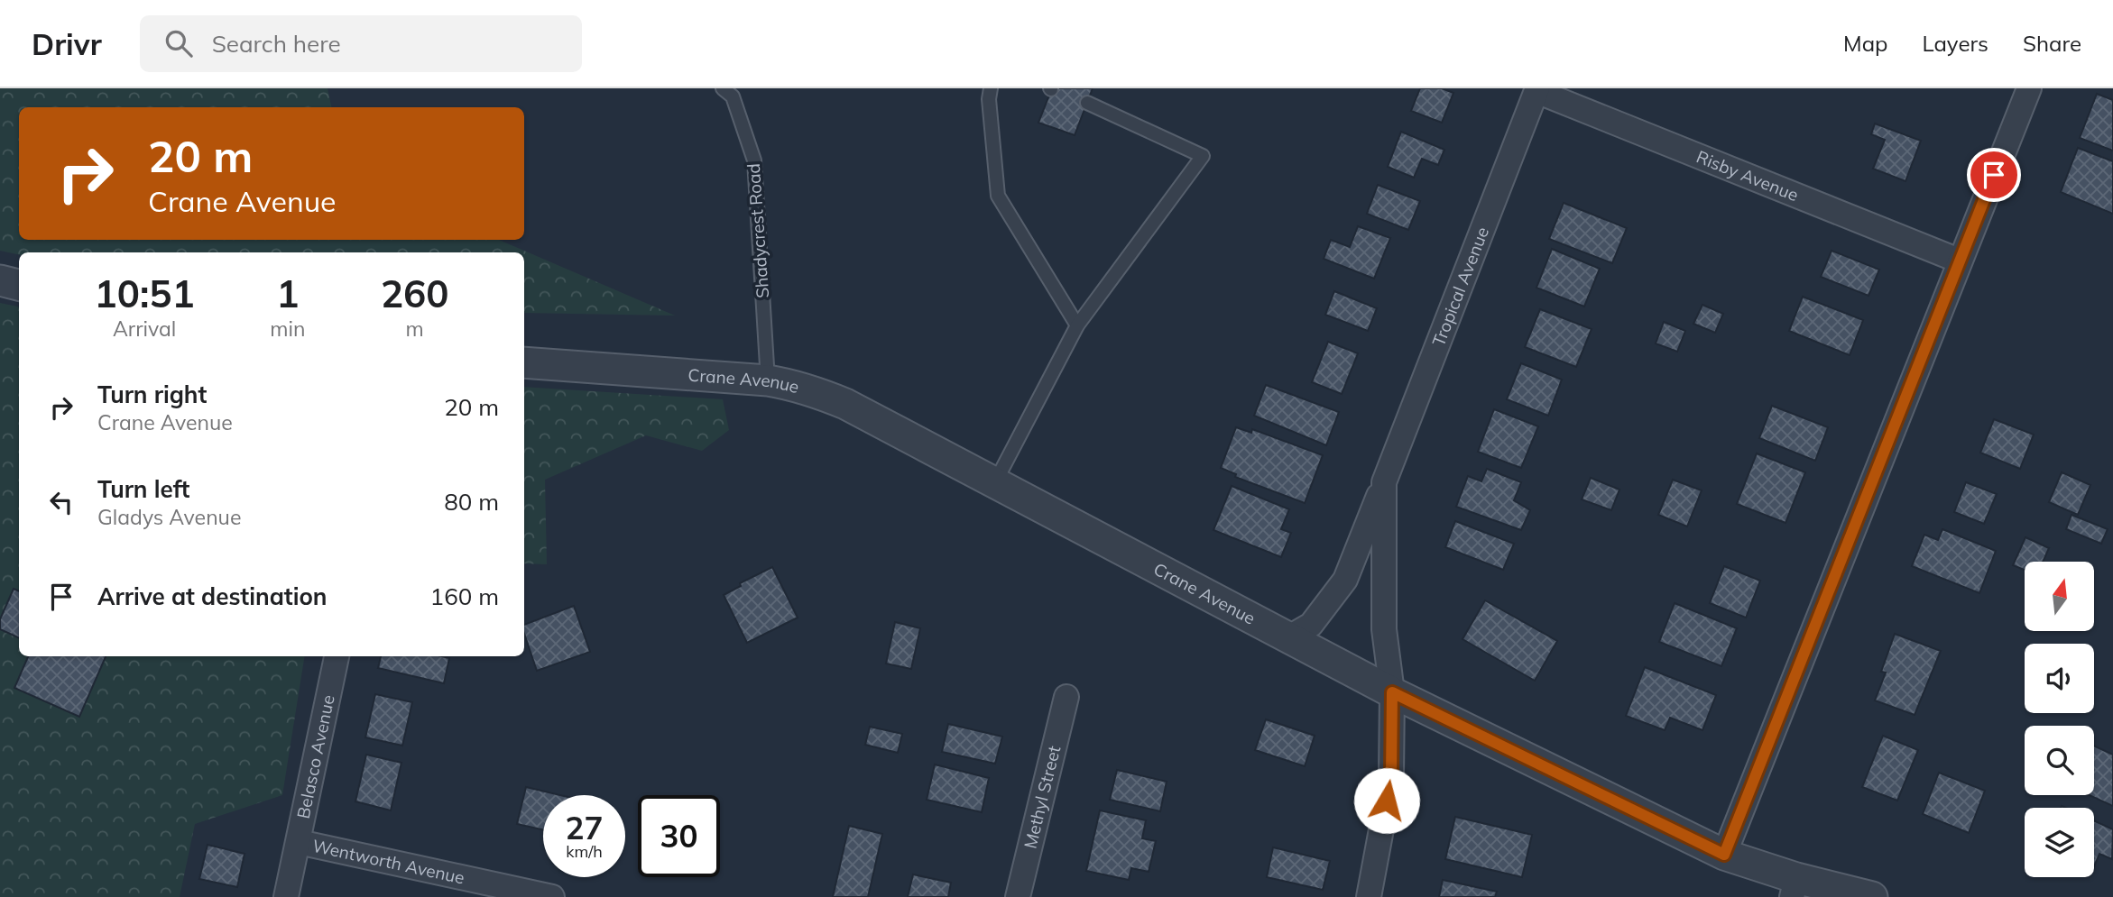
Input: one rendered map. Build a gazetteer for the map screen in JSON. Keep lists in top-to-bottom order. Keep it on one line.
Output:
{"streets":{"street":["Risby Avenue","Tropical Avenue","Crane Avenue","Belasco Avenue","Methyl Street","Wentworth Avenue"],"lane":["Shadycrest Road"]},"crossings":[["Risby Avenue","Tropical Avenue"],["Shadycrest Road","Crane Avenue"],["Tropical Avenue","Crane Avenue"],["Belasco Avenue","Wentworth Avenue"]],"north":"top","page":{"header":"Drivr","search":"Search here","nav":["Map","Layers","Share"],"turn":["20 m","Crane Avenue"],"eta":["10:51","Arrival","1","min","260","m"],"list":[{"name":"Turn right","note":"Crane Avenue","value":"20 m"},{"name":"Turn left","note":"Gladys Avenue","value":"80 m"},{"name":"Arrive at destination","value":"160 m"}],"speed":"27 km/h","limit":"30"}}
